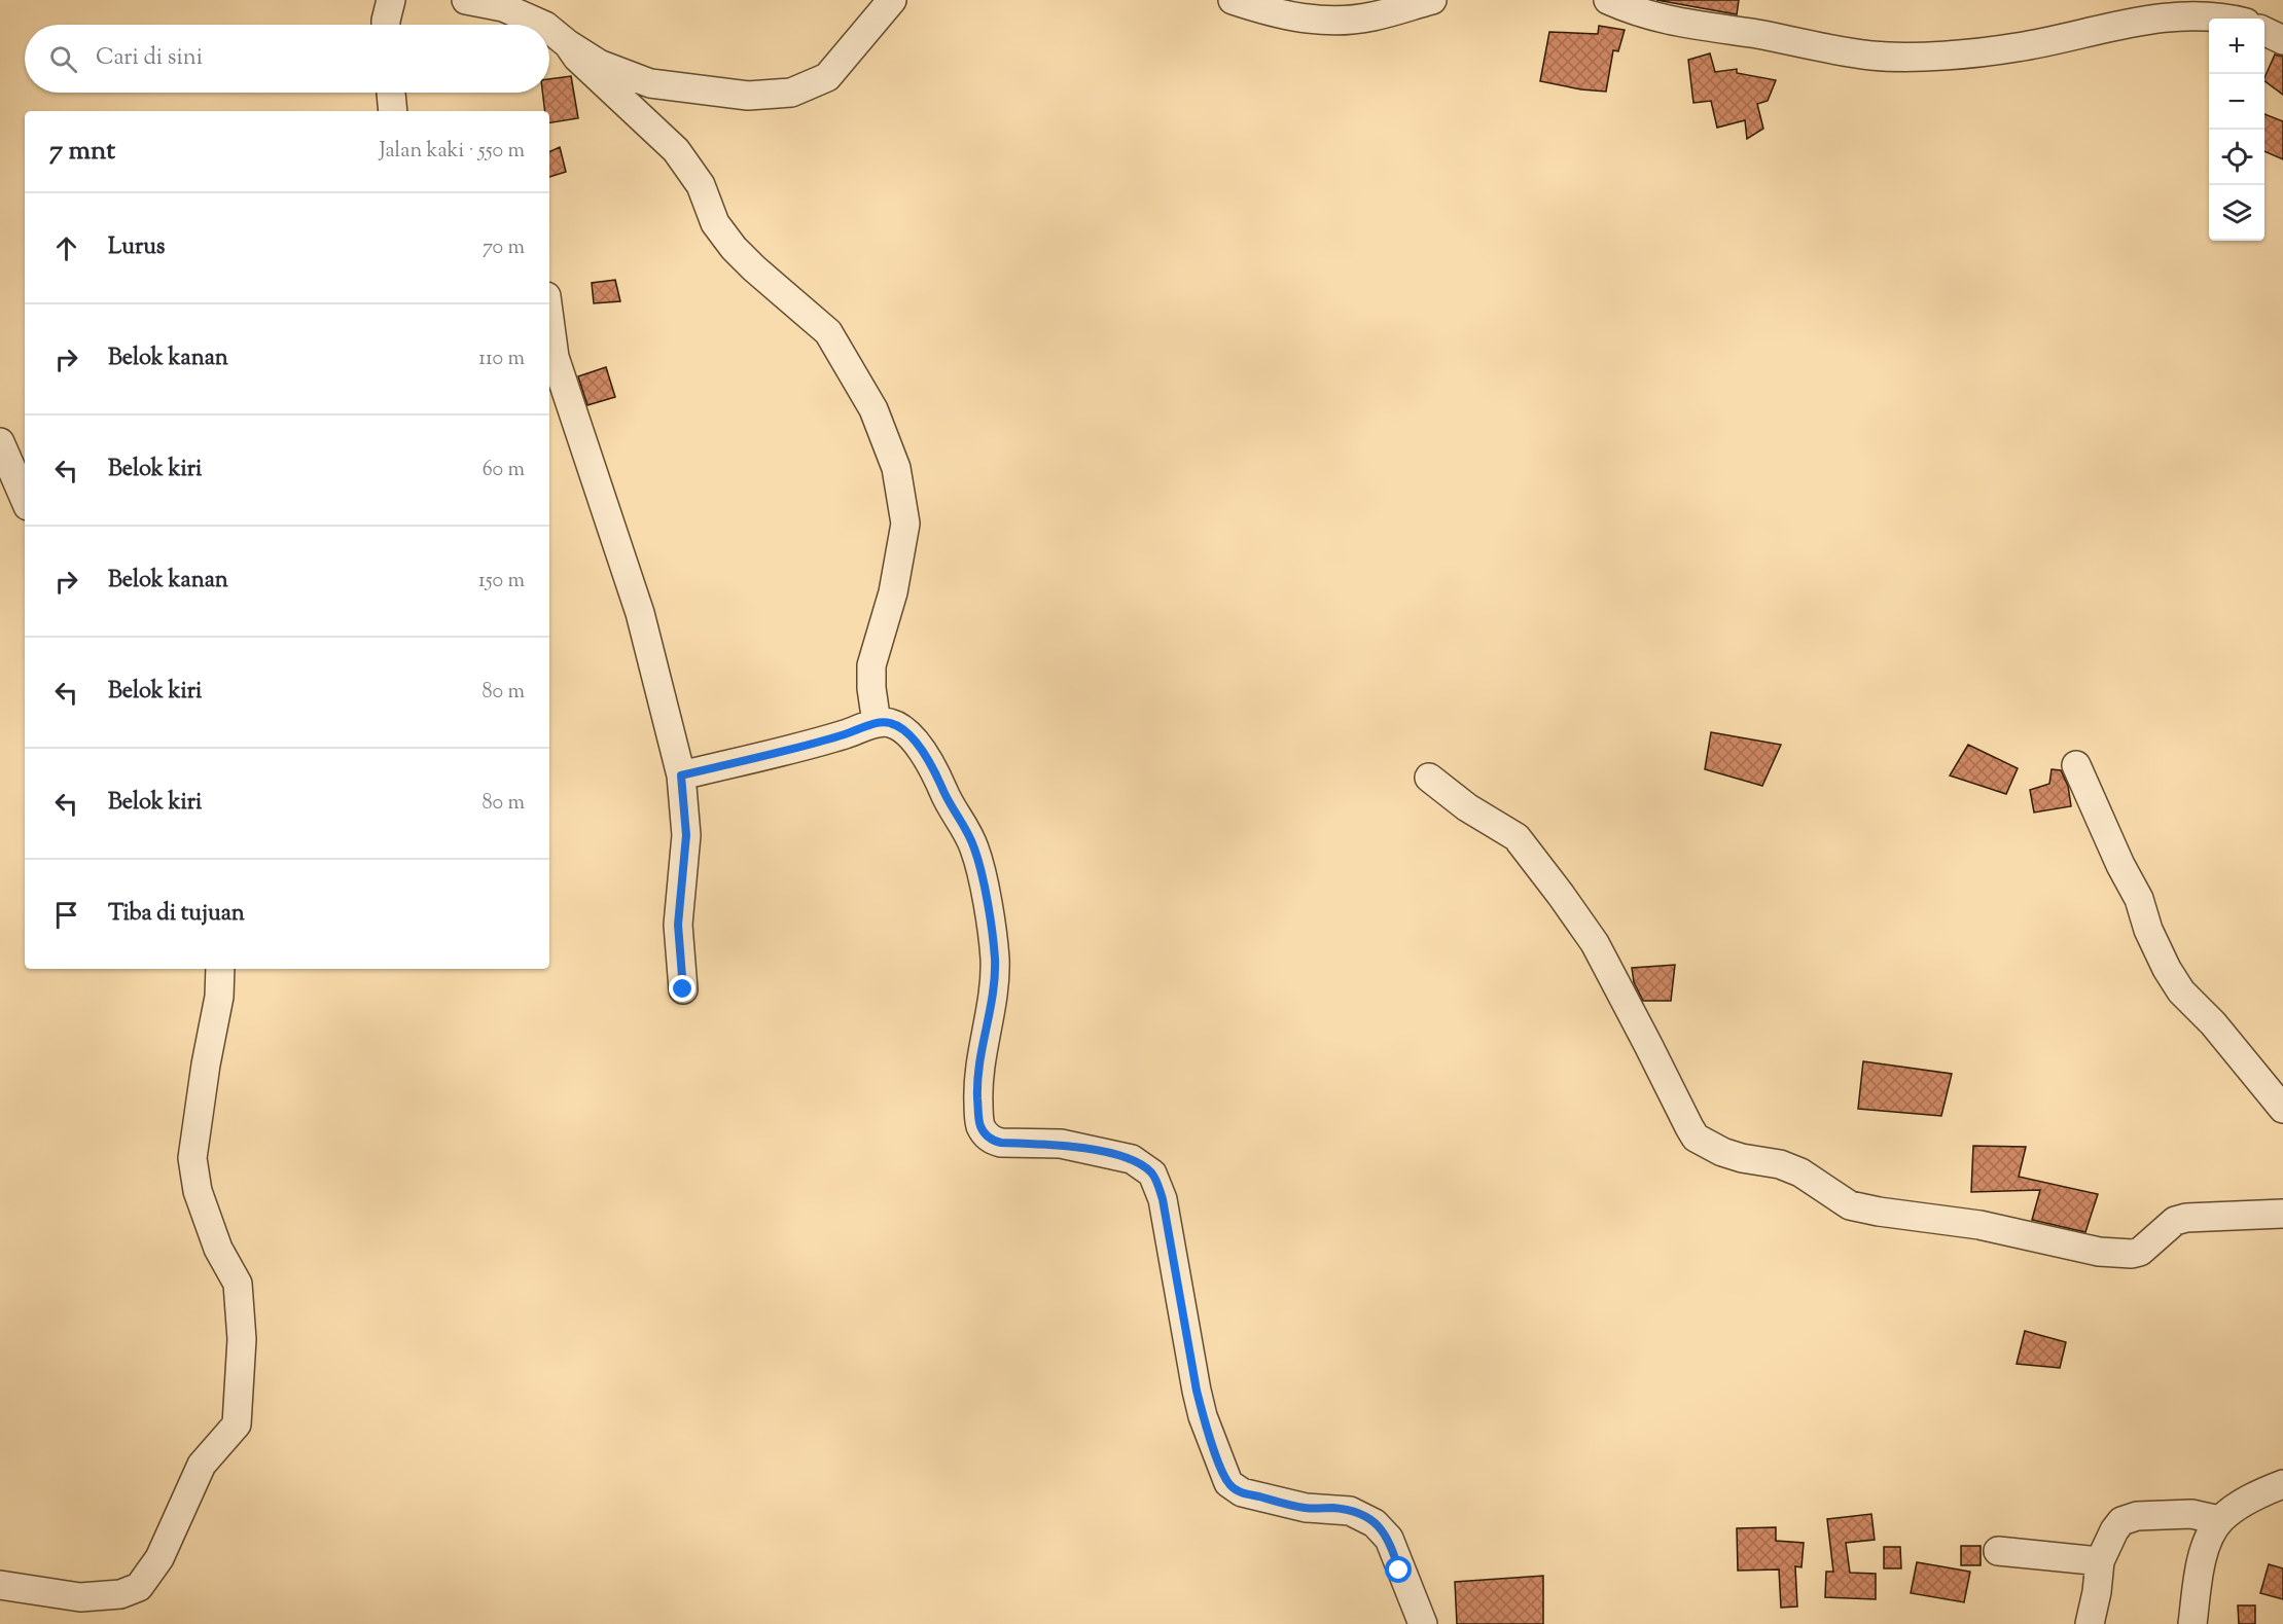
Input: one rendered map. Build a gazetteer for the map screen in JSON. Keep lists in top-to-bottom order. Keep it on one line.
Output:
{"page":{"map_buttons":["+","−"],"search":"Cari di sini","heading":["7 mnt","Jalan kaki · 550 m"],"list":[["Lurus","70 m"],["Belok kanan","110 m"],["Belok kiri","60 m"],["Belok kanan","150 m"],["Belok kiri","80 m"],["Belok kiri","80 m"],"Tiba di tujuan"]}}
